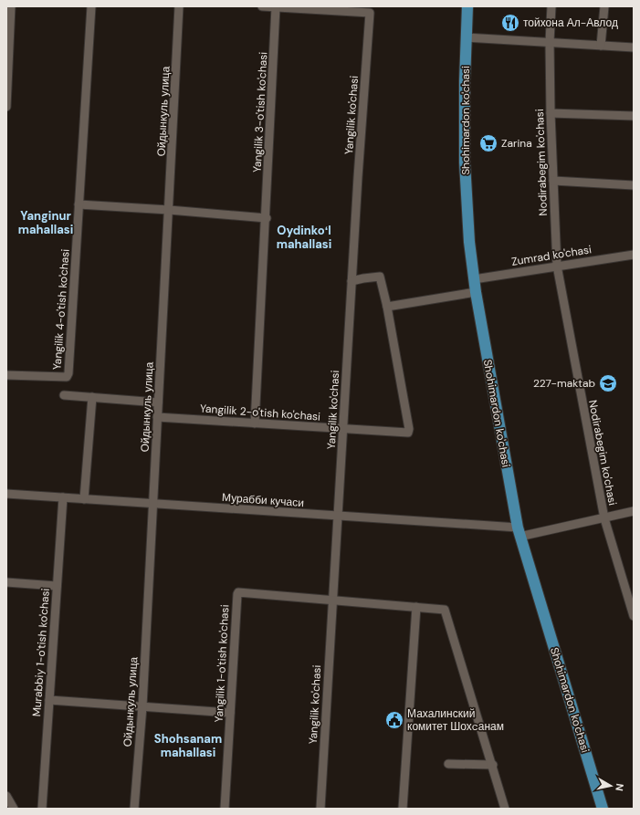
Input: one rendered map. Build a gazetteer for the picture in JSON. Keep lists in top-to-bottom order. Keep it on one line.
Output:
{"streets":{"main road":["Shohimardon ko'chasi"],"street":["Ойдынкуль улица","Yangilik 3-o'tish ko'chasi","Yangilik ko'chasi","Nodirabegim ko'chasi","Zumrad ko'chasi","Yangilik 4-o'tish ko'chasi","Yangilik 2-o'tish ko'chasi","Мурабби кучаси","Murabbiy 1-o'tish ko'chasi","Yangilik 1-o'tish ko'chasi"]},"crossings":[["Ойдынкуль улица","Yangilik 2-o'tish ko'chasi"],["Ойдынкуль улица","Мурабби кучаси"],["Yangilik 3-o'tish ko'chasi","Yangilik ko'chasi"],["Yangilik 3-o'tish ko'chasi","Yangilik 2-o'tish ko'chasi"],["Yangilik ko'chasi","Yangilik 2-o'tish ko'chasi"],["Yangilik ko'chasi","Мурабби кучаси"],["Yangilik ko'chasi","Yangilik 1-o'tish ko'chasi"],["Shohimardon ko'chasi","Zumrad ko'chasi"],["Shohimardon ko'chasi","Мурабби кучаси"],["Nodirabegim ko'chasi","Zumrad ko'chasi"],["Nodirabegim ko'chasi","Мурабби кучаси"],["Мурабби кучаси","Murabbiy 1-o'tish ko'chasi"]],"districts":["Yanginur mahallasi","Oydinkoʻl mahallasi","Shohsanam mahallasi"],"places":{"restaurant":["тойхона Ал-Авлод"],"supermarket":["Zarina"],"school or university":["227-maktab"],"public building":["Махалинский комитет Шохcанам"]},"north":"right"}
